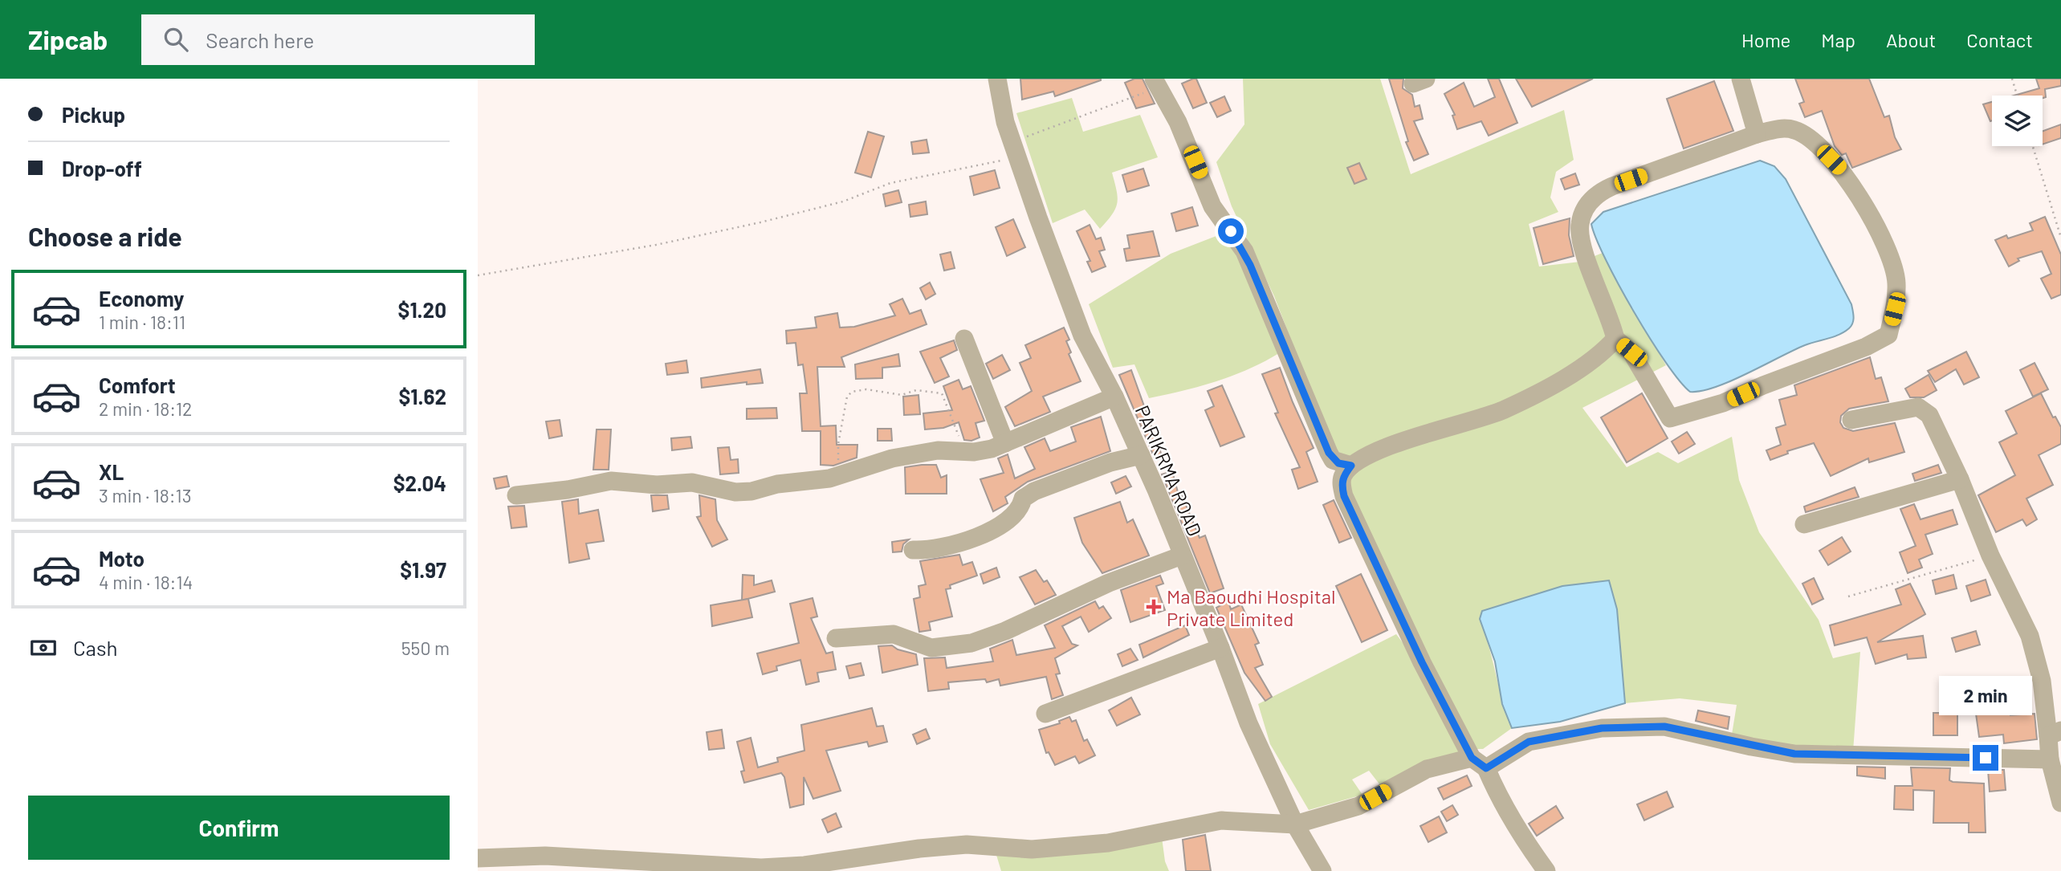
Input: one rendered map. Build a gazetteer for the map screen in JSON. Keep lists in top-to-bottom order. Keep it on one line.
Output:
{"streets":{"street":["PARIKRMA ROAD"]},"places":{"health":["Ma Baoudhi Hospital Private Limited"]},"page":{"header":"Zipcab","search":"Search here","nav":["Home","Map","About","Contact"],"banner":["Pickup","Drop-off"],"heading":"Choose a ride","list":[{"name":"Economy","note":"1 min · 18:11","value":"$1.20"},{"name":"Comfort","note":"2 min · 18:12","value":"$1.62"},{"name":"XL","note":"3 min · 18:13","value":"$2.04"},{"name":"Moto","note":"4 min · 18:14","value":"$1.97"}],"pay":["Cash","550 m"],"bubble":"2 min","buttons":"Confirm"}}
